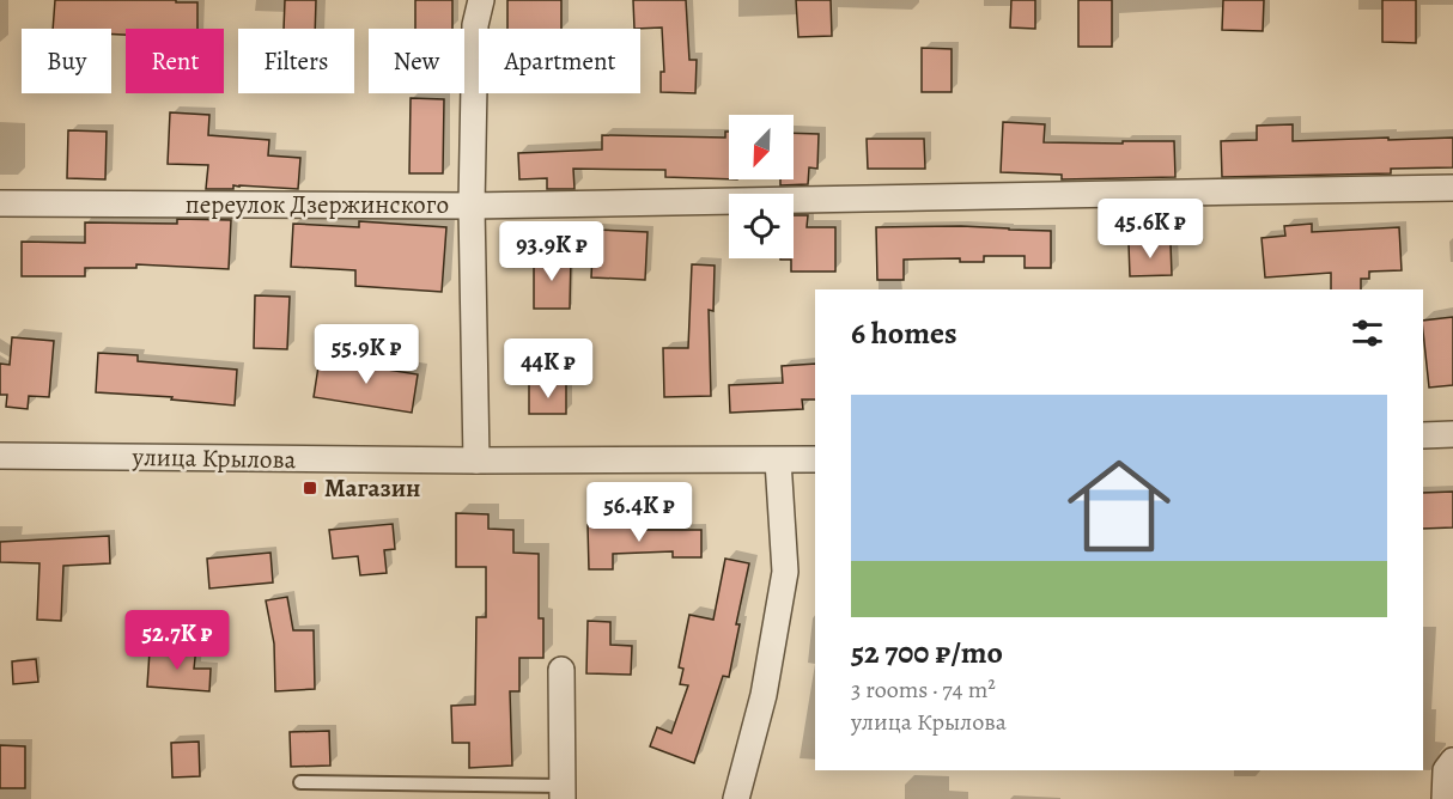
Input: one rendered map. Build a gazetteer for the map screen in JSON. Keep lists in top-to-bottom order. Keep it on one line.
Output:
{"streets":{"street":["переулок Дзержинского","улица Крылова"]},"places":{"transit":["Магазин"]},"north":"bottom left","page":{"chip":["Buy","Rent","Filters","New","Apartment"],"price":["45.6K ₽","93.9K ₽","55.9K ₽","44K ₽","56.4K ₽","52.7K ₽"],"heading":"6 homes","list":[{"name":"52 700 ₽/mo","note":"3 rooms · 74 m² · улица Крылова"}]}}
